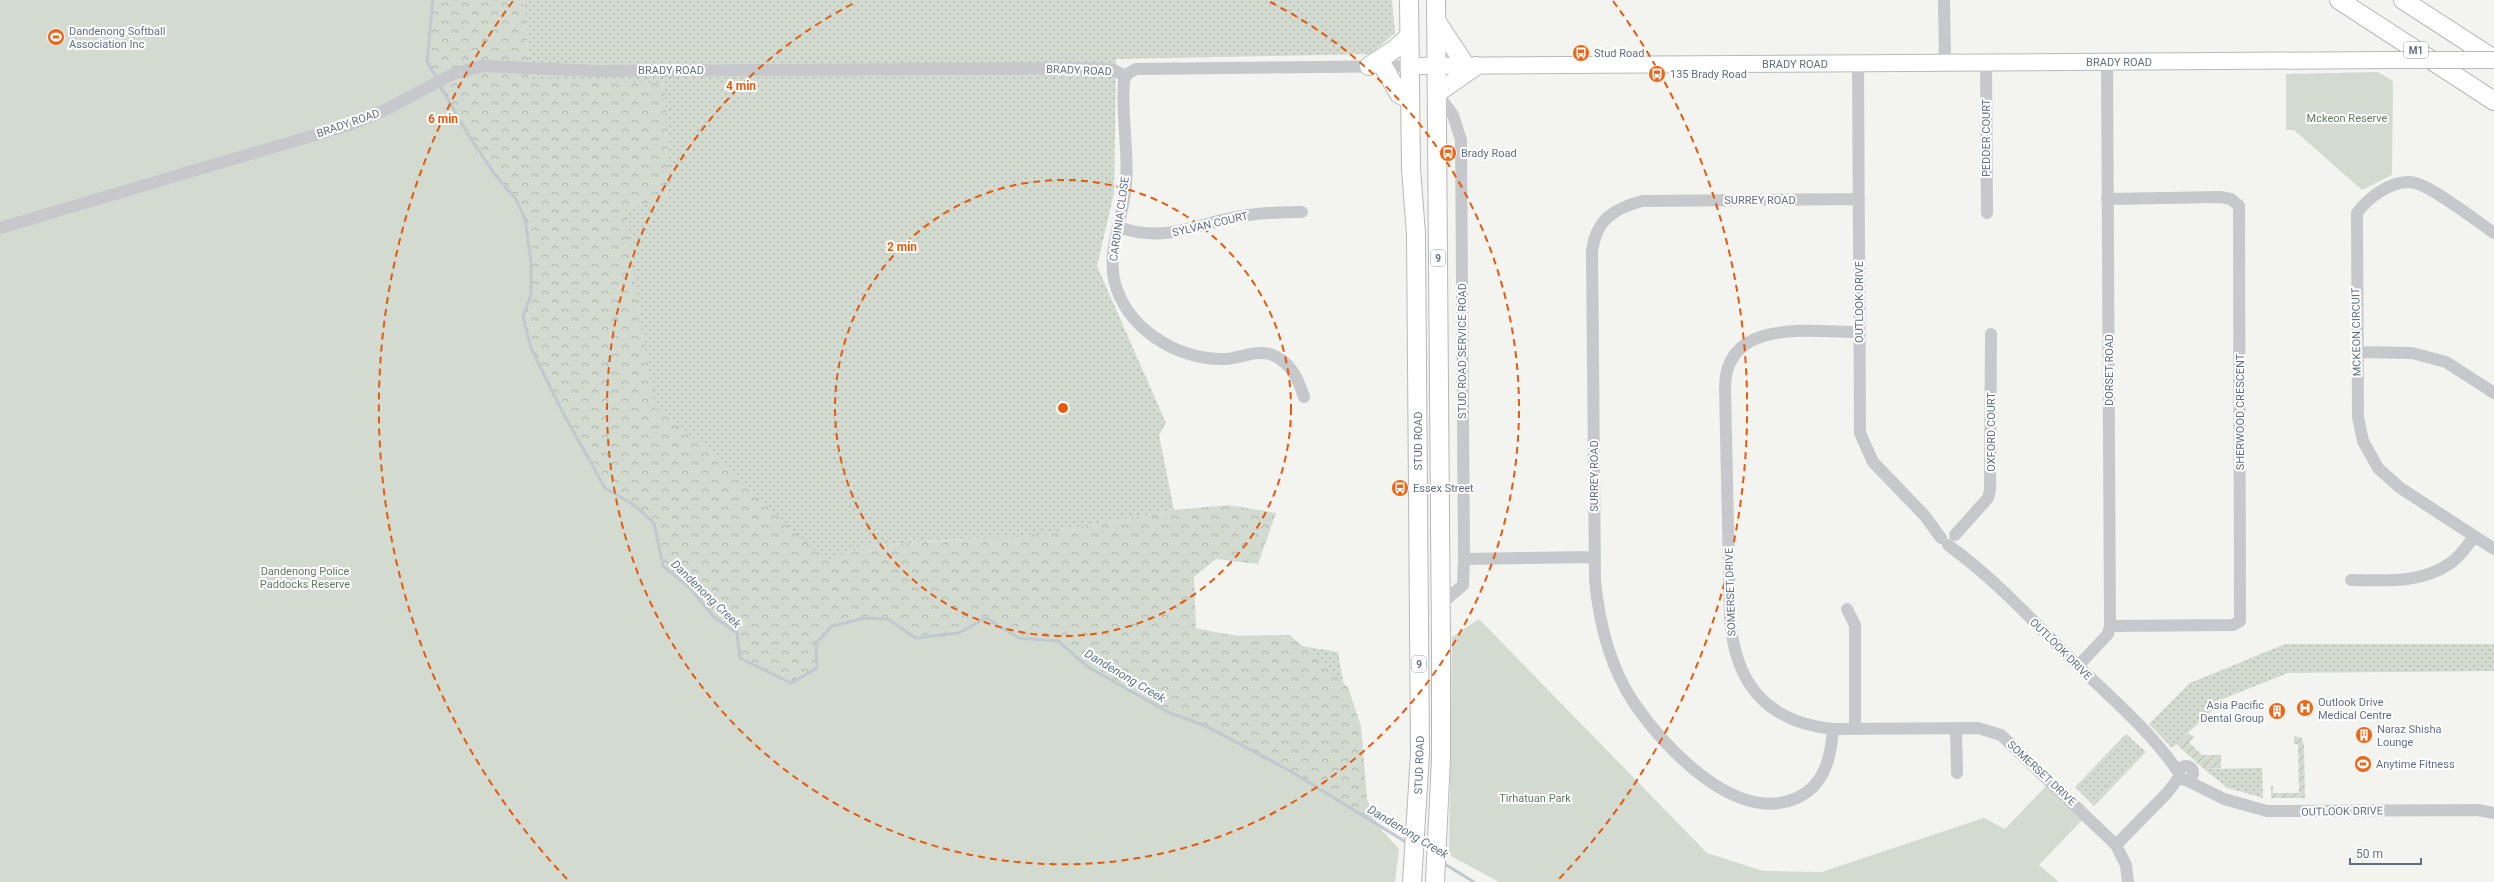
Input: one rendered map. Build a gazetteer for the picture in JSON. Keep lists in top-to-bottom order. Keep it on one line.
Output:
{"streets":{"highway":["M1","9","STUD ROAD"],"main road":["BRADY ROAD"],"street":["PEDDER COURT","SURREY ROAD","CARDINIA CLOSE","SYLVAN COURT","OUTLOOK DRIVE","MCKEON CIRCUIT","STUD ROAD SERVICE ROAD","DORSET ROAD","SHERWOOD CRESCENT","OXFORD COURT","SOMERSET DRIVE"]},"crossings":[["BRADY ROAD","PEDDER COURT"],["BRADY ROAD","CARDINIA CLOSE"],["BRADY ROAD","OUTLOOK DRIVE"],["BRADY ROAD","DORSET ROAD"],["BRADY ROAD","STUD ROAD"],["SURREY ROAD","OUTLOOK DRIVE"],["SURREY ROAD","SOMERSET DRIVE"],["CARDINIA CLOSE","SYLVAN COURT"],["OUTLOOK DRIVE","OXFORD COURT"],["OUTLOOK DRIVE","SOMERSET DRIVE"],["STUD ROAD SERVICE ROAD","STUD ROAD"],["DORSET ROAD","SHERWOOD CRESCENT"]],"water":["Dandenong Creek"],"parks":["Mckeon Reserve","Dandenong Police Paddocks Reserve","Tirhatuan Park"],"places":{"sports":["Dandenong Softball Association Inc","Anytime Fitness"],"bus stop":["Stud Road","135 Brady Road","Brady Road","Essex Street"],"hospital":["Outlook Drive Medical Centre"],"building":["Asia Pacific Dental Group","Naraz Shisha Lounge"]},"scale_bar":"50 m","rings":["4 min","6 min","2 min"]}
